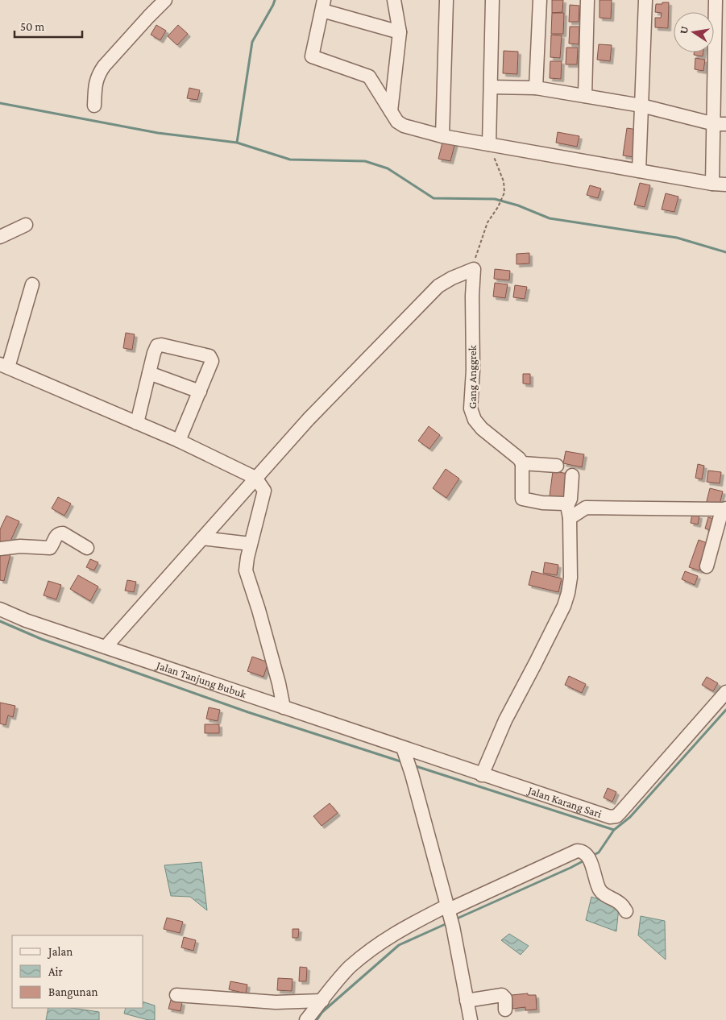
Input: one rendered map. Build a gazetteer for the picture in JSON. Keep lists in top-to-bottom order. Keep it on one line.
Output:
{"streets":{"street":["Gang Anggrek","Jalan Tanjung Bubuk","Jalan Karang Sari"]},"crossings":[["Jalan Tanjung Bubuk","Jalan Karang Sari"]],"legend":["Jalan","Air","Bangunan"],"scale_bar":"50 m","north":"left"}
